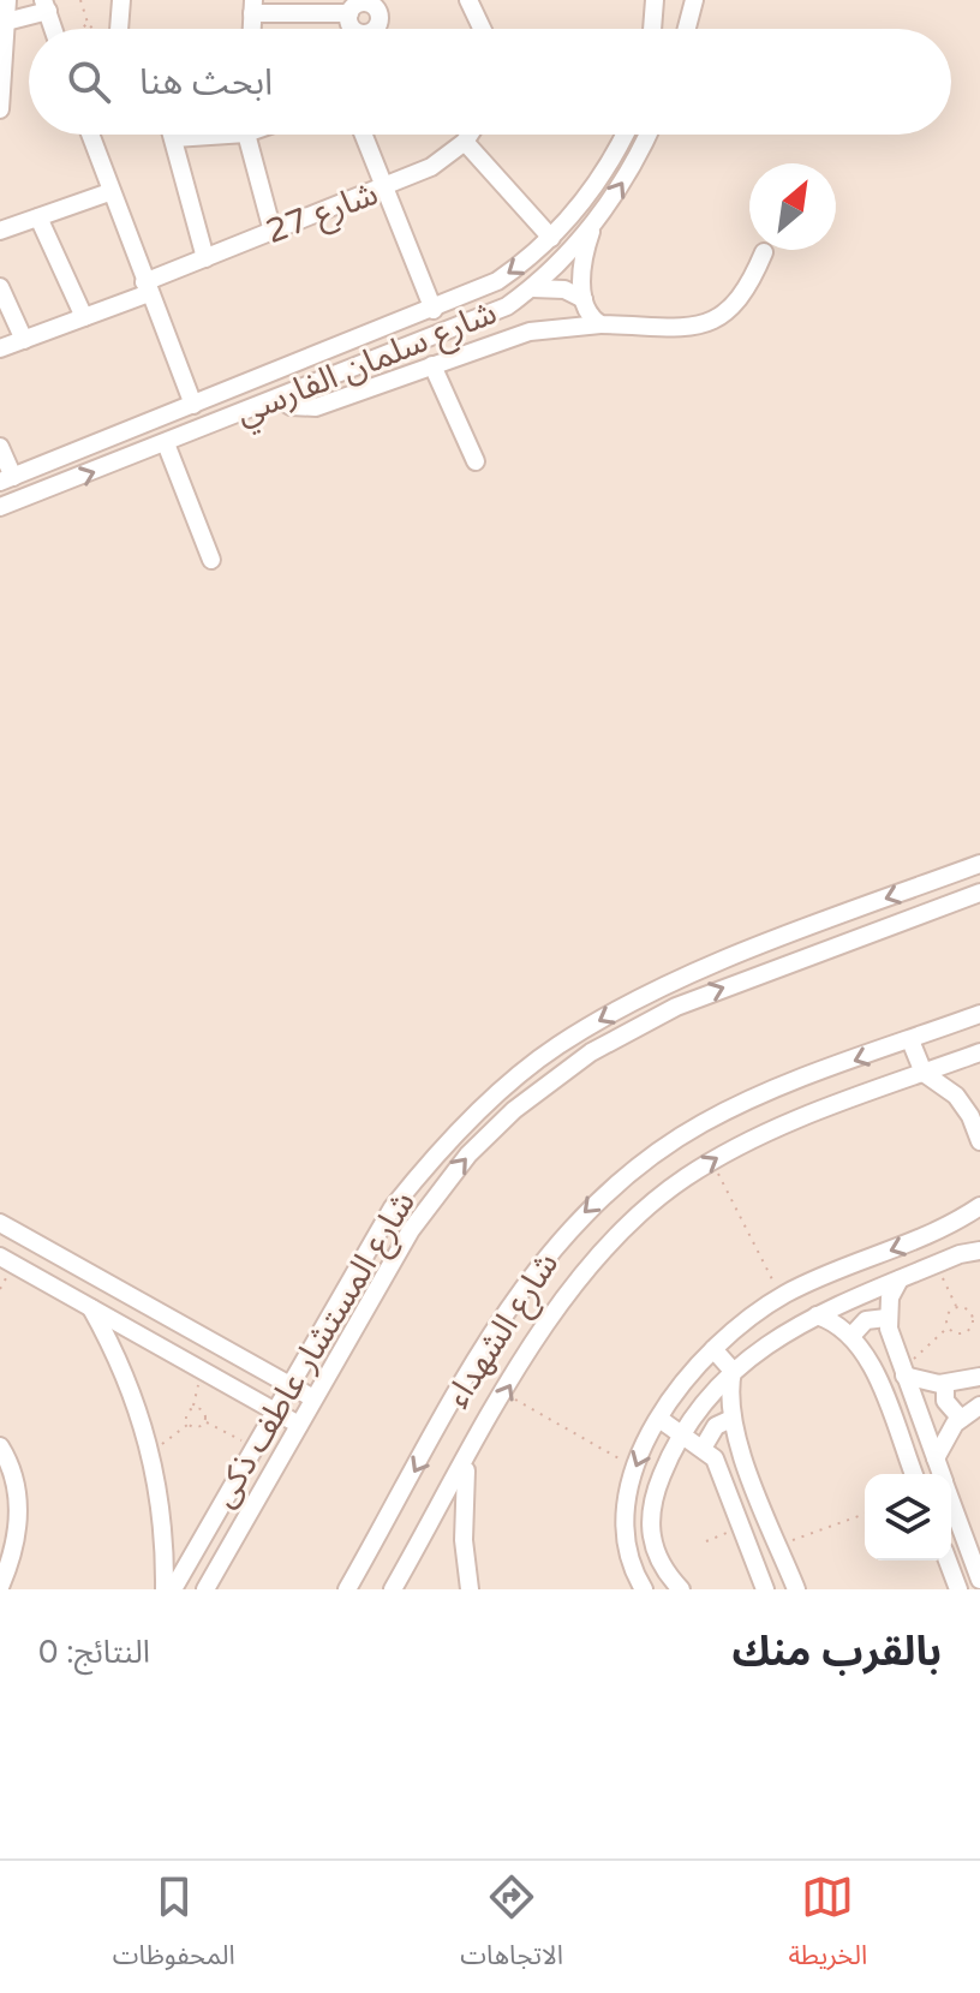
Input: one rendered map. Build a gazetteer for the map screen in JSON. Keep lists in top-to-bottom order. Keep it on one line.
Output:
{"streets":{"street":["شارع 27","شارع سلمان الفارسي","شارع الشهداء","شارع المستشار عاطف ذكى"]},"north":"top right","page":{"search":"ابحث هنا","heading":["بالقرب منك","النتائج: 0"],"nav":["الخريطة","الاتجاهات","المحفوظات"]}}
